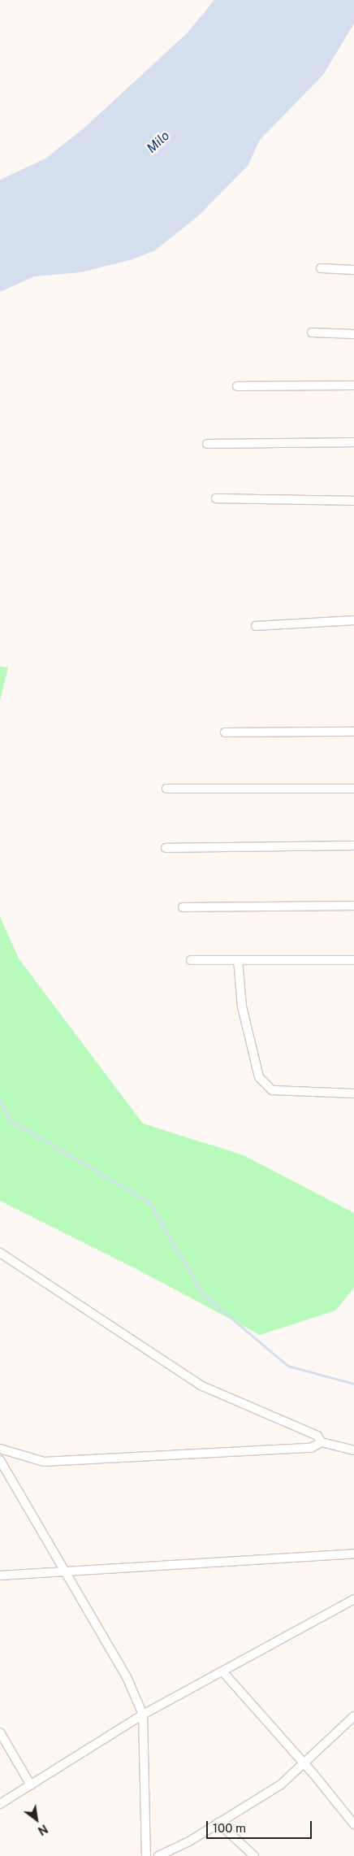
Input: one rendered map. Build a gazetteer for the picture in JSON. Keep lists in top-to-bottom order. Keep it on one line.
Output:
{"water":["Milo"],"scale_bar":"100 m","north":"bottom right"}
